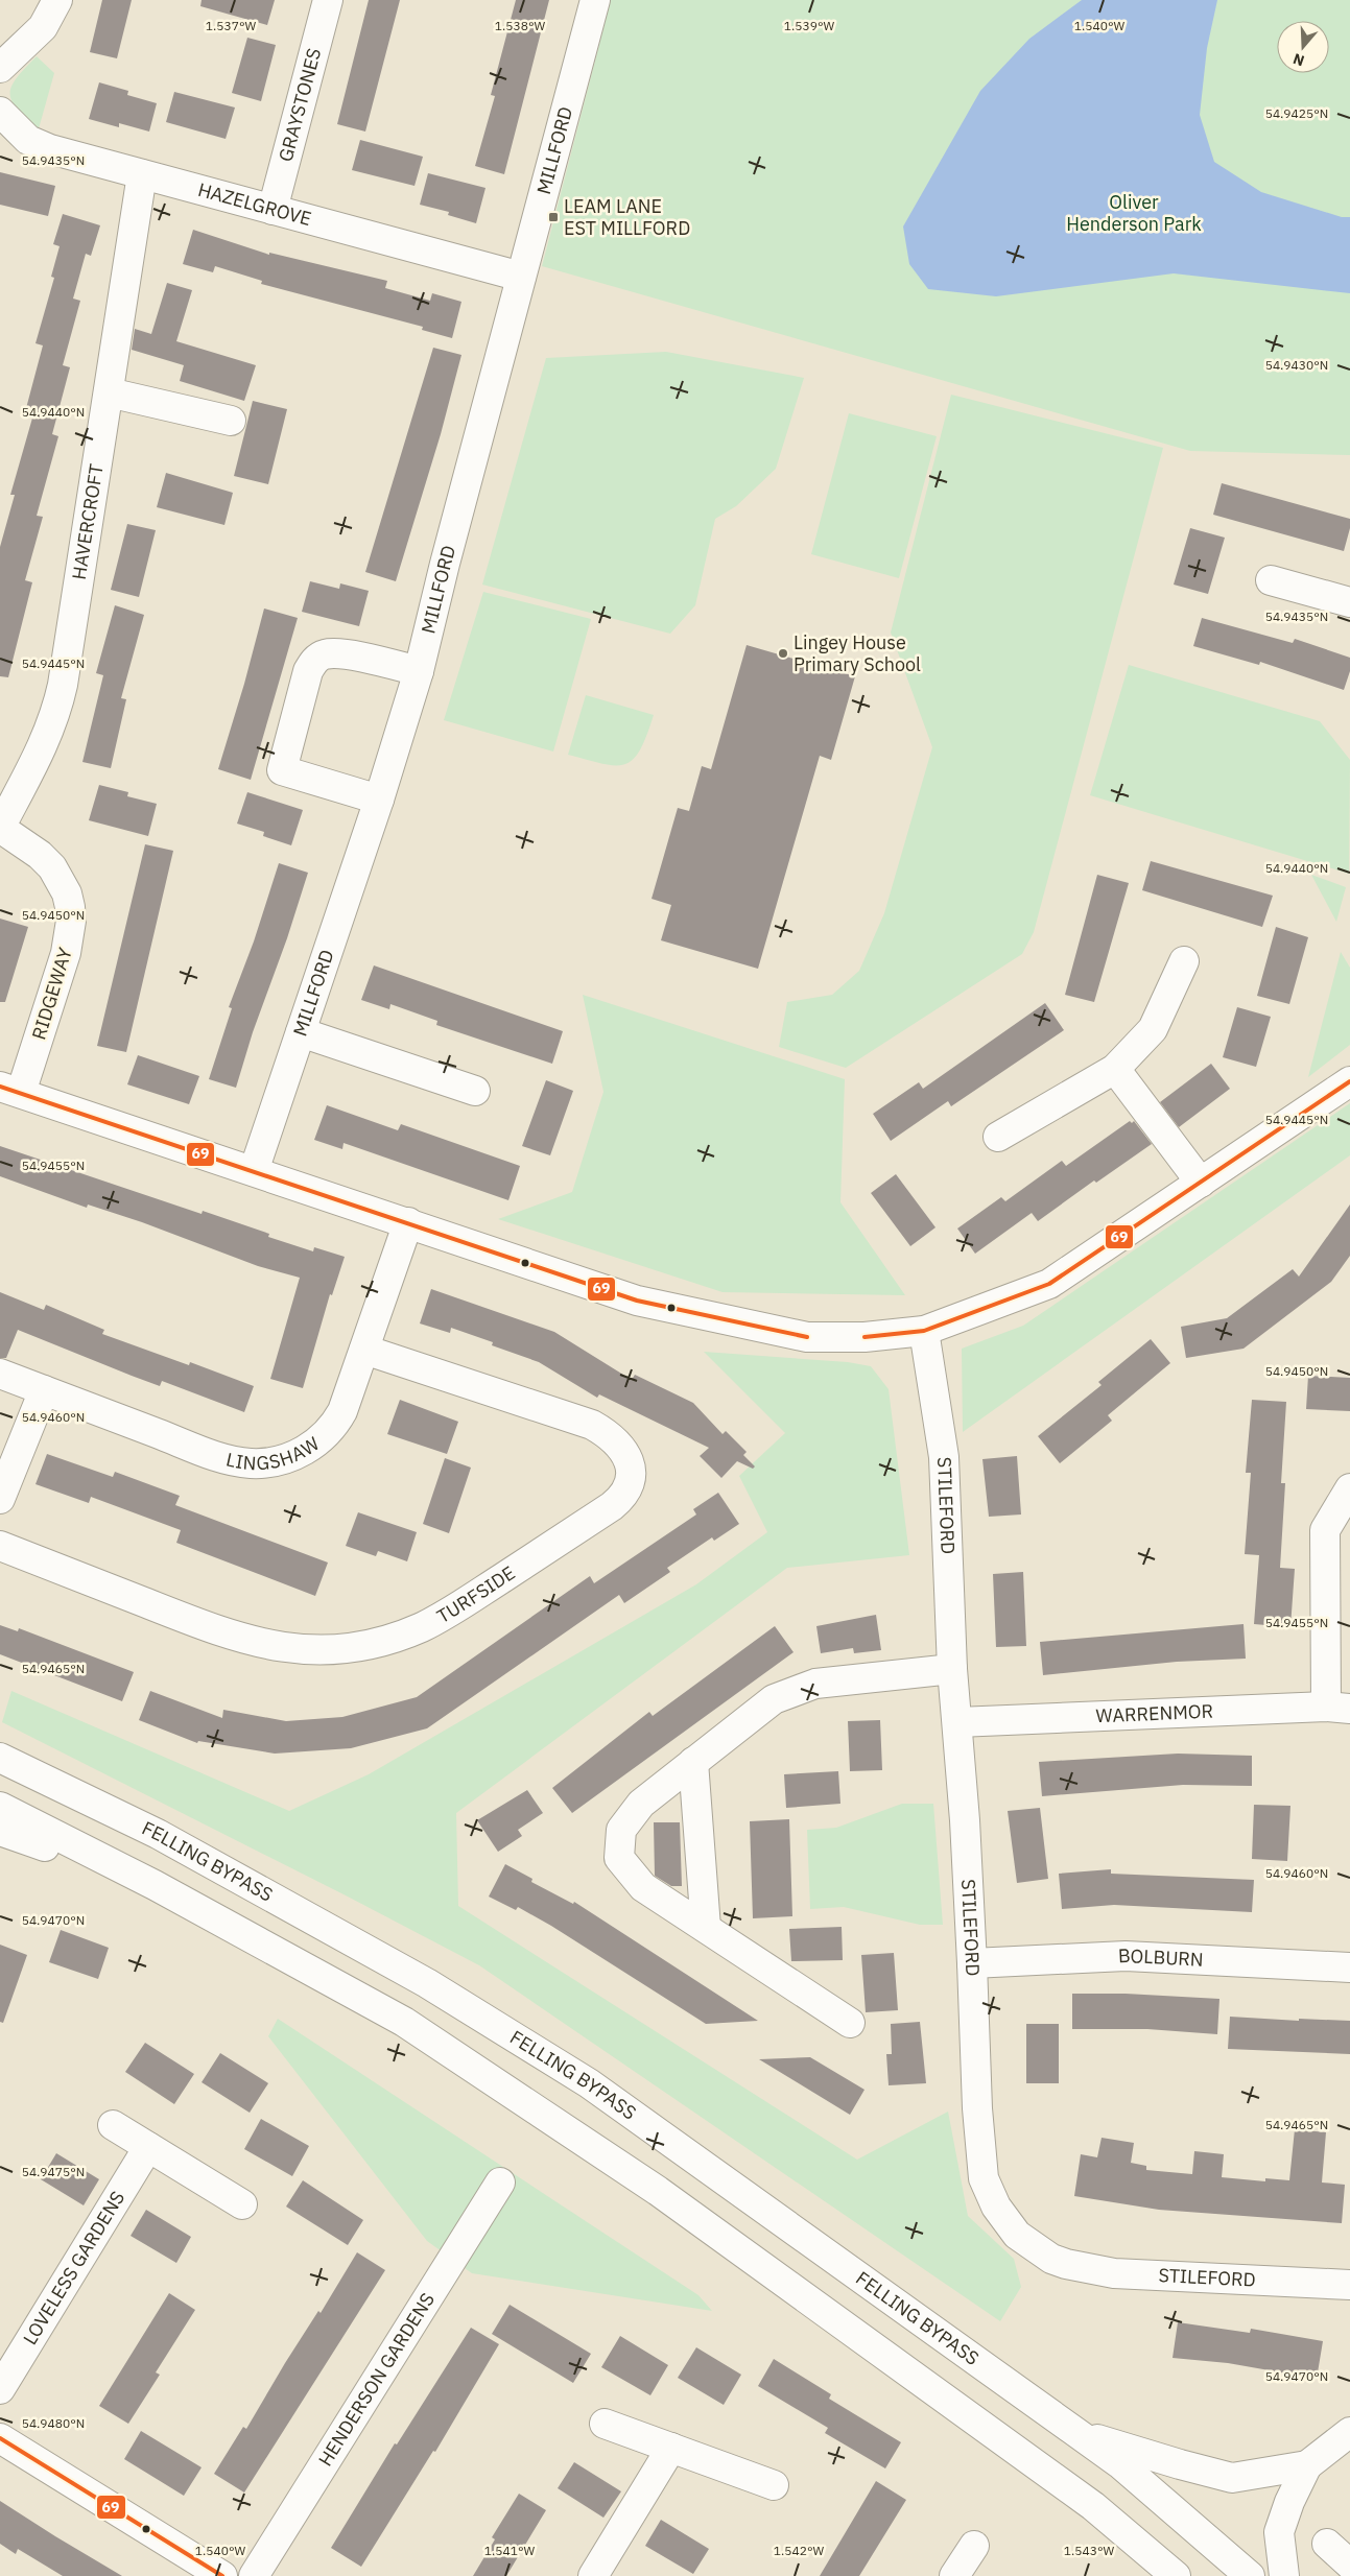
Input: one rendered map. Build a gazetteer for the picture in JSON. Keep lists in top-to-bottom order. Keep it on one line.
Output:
{"streets":{"main road":["GRAYSTONES","MILLFORD","HAZELGROVE","HAVERCROFT","RIDGEWAY","LINGSHAW","STILEFORD","TURFSIDE","WARRENMOR","FELLING BYPASS","BOLBURN","LOVELESS GARDENS","HENDERSON GARDENS"]},"crossings":[["GRAYSTONES","HAZELGROVE"],["MILLFORD","HAZELGROVE"],["HAZELGROVE","HAVERCROFT"],["HAVERCROFT","RIDGEWAY"],["LINGSHAW","TURFSIDE"],["STILEFORD","WARRENMOR"],["STILEFORD","BOLBURN"]],"parks":["Oliver Henderson Park"],"places":{"transit":["LEAM LANE EST MILLFORD"],"other":["Lingey House Primary School"]},"lines":["transit line 69"],"north":"bottom","coordinates":["1.537°W","1.539°W","1.540°W","1.538°W","54.9425°N","54.9435°N","54.9430°N","54.9440°N","54.9445°N","54.9450°N","54.9455°N","54.9460°N","54.9465°N","54.9470°N","54.9475°N","54.9480°N","1.541°W","1.542°W","1.543°W"]}
